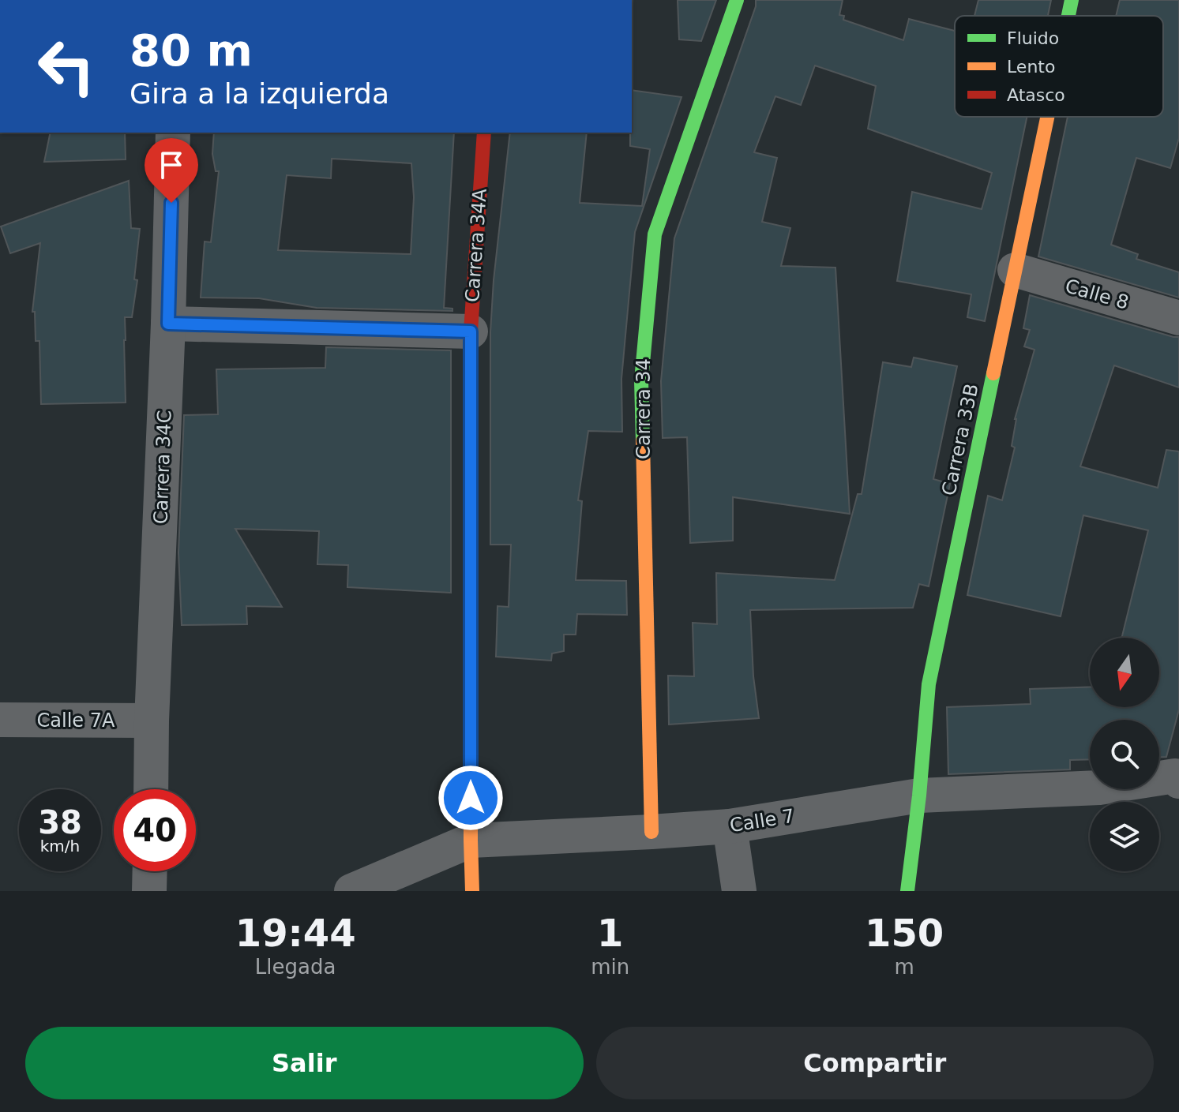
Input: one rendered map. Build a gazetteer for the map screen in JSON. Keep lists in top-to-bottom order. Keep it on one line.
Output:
{"streets":{"street":["Carrera 34A","Calle 8","Carrera 34","Carrera 33B","Carrera 34C","Calle 7A","Calle 7"]},"crossings":[["Carrera 34A","Calle 7"],["Calle 8","Carrera 33B"],["Carrera 34","Calle 7"],["Carrera 33B","Calle 7"],["Carrera 34C","Calle 7A"]],"legend":["Fluido","Lento","Atasco"],"north":"bottom","page":{"turn":["80 m","Gira a la izquierda"],"speed":"38 km/h","limit":"40","eta":["19:44","Llegada","1","min","150","m"],"buttons":["Salir","Compartir"]}}
